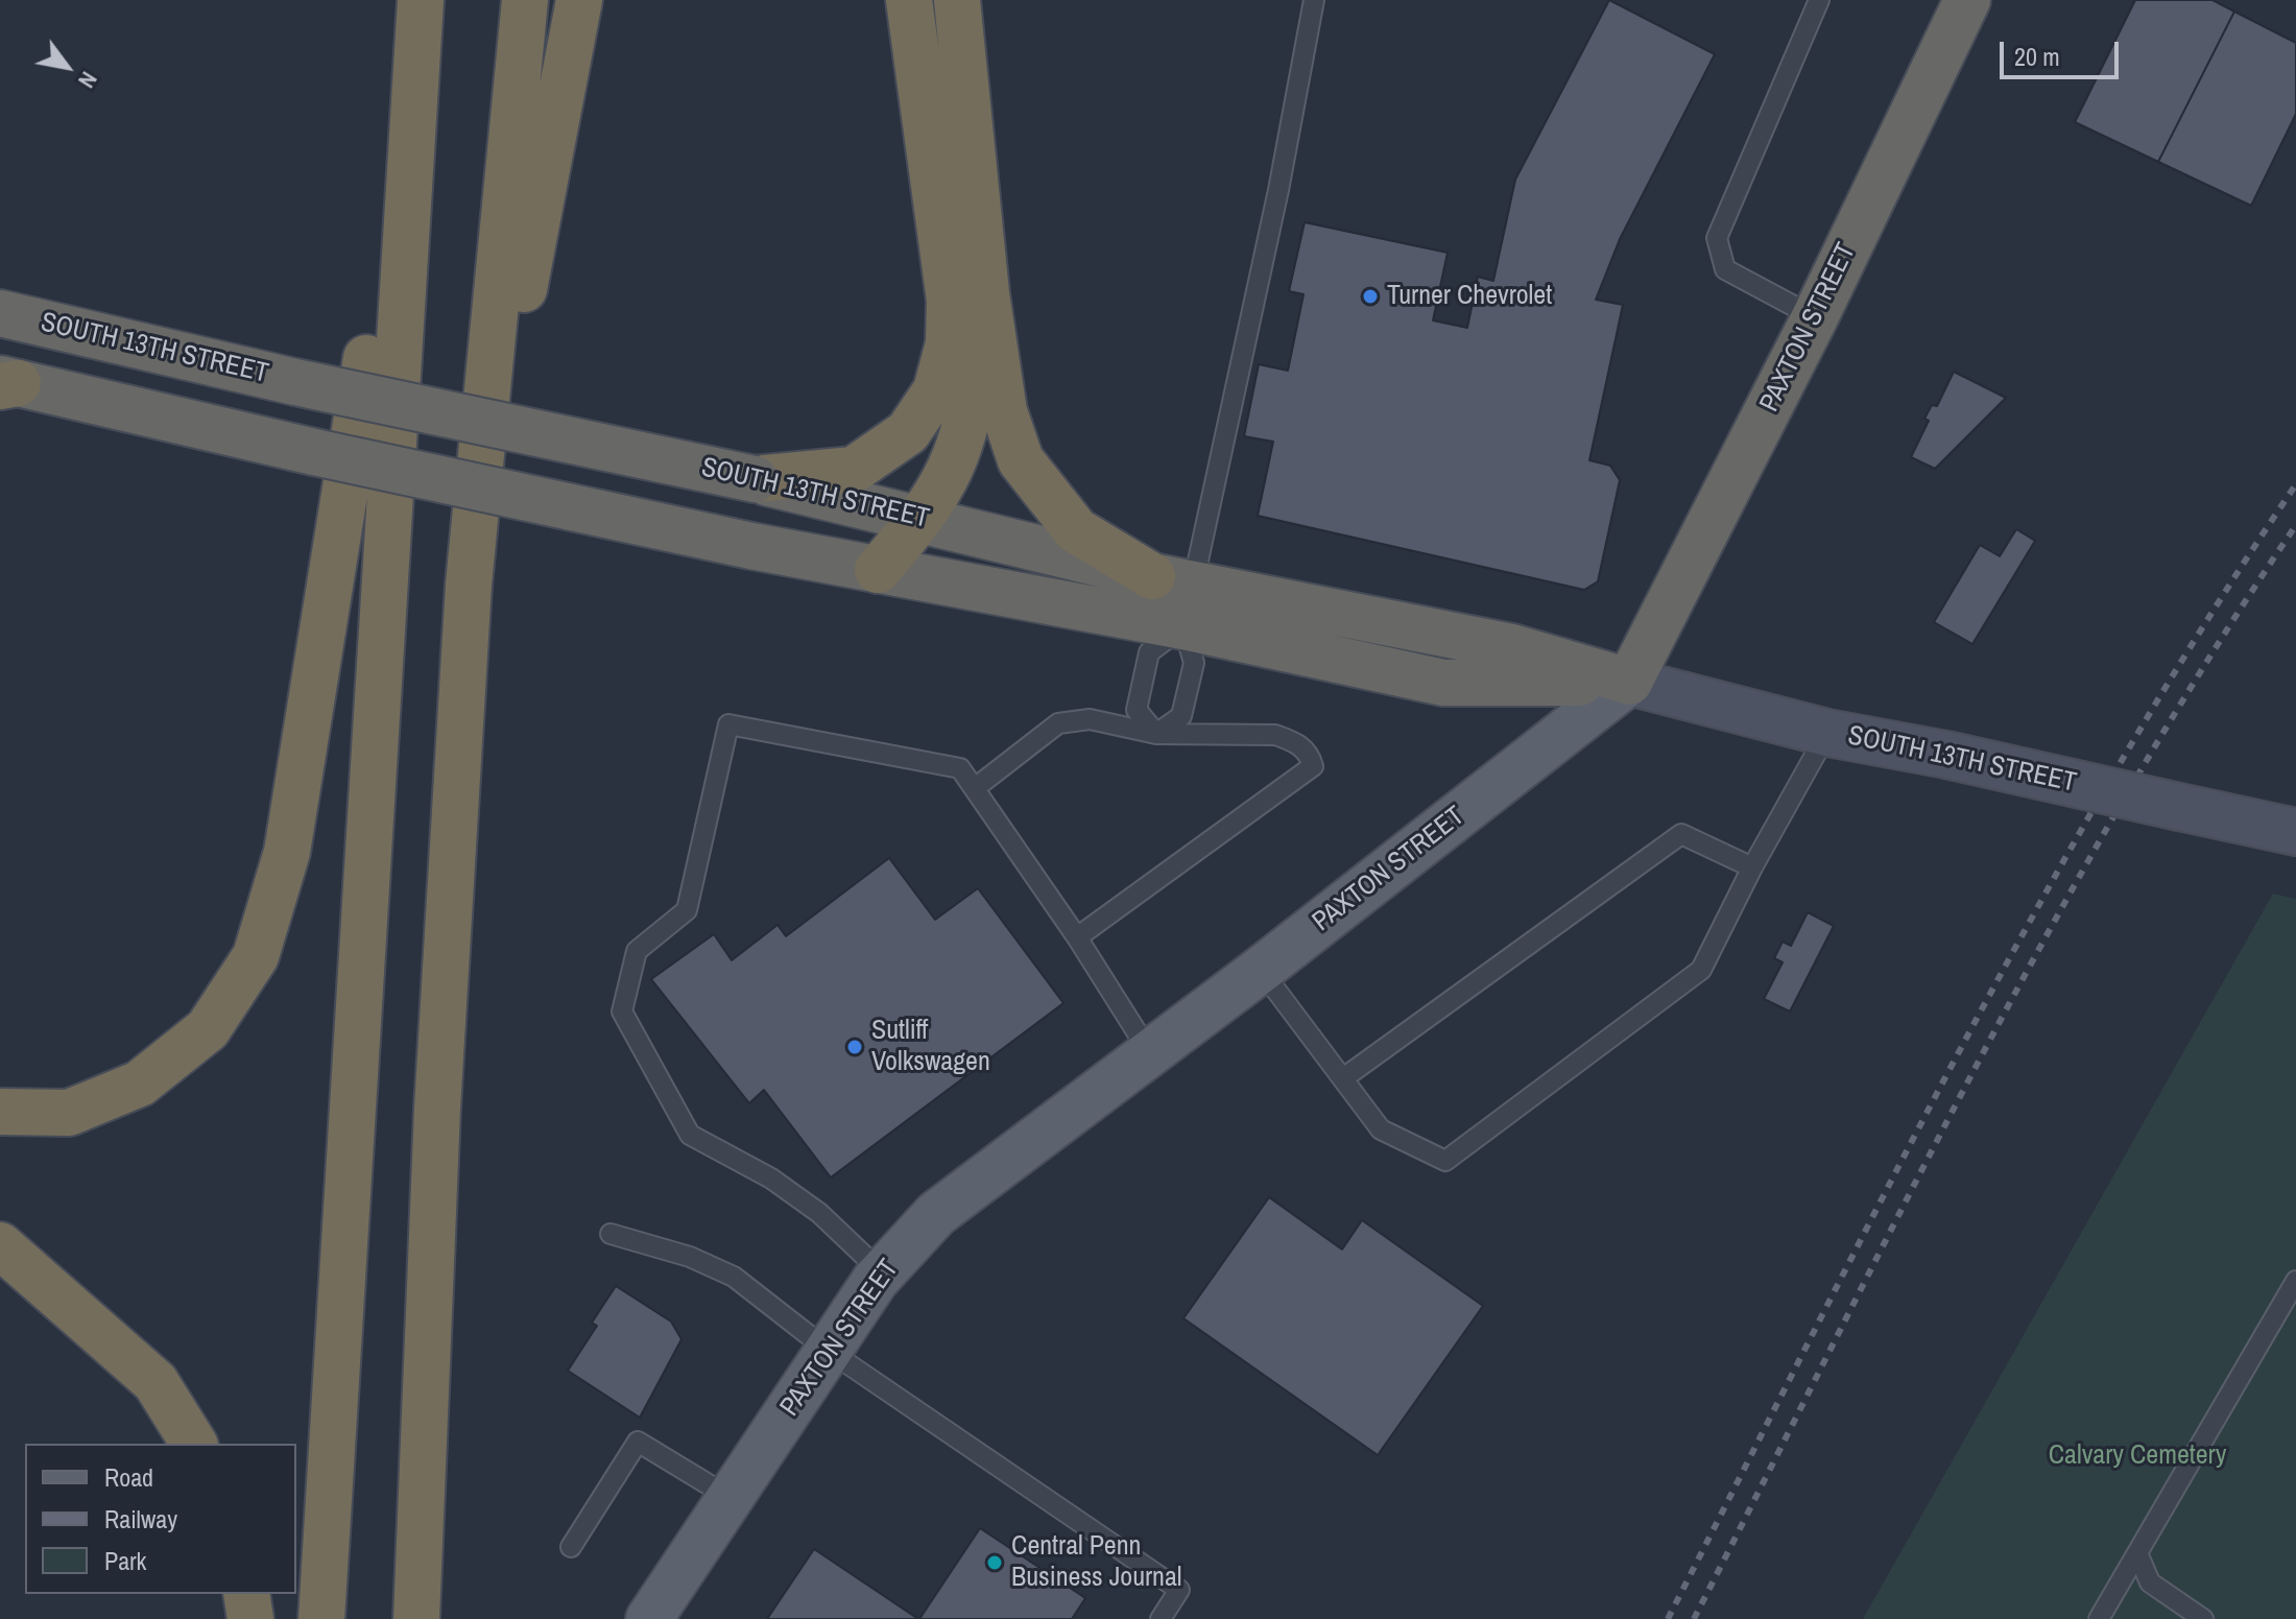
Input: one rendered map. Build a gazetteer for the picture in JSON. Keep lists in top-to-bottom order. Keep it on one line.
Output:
{"streets":{"highway":["PAXTON STREET","SOUTH 13TH STREET"]},"crossings":[["PAXTON STREET","SOUTH 13TH STREET"]],"parks":["Calvary Cemetery"],"places":["Turner Chevrolet","Sutliff Volkswagen","Central Penn Business Journal"],"legend":["Road","Railway","Park"],"scale_bar":"20 m","north":"bottom right"}
